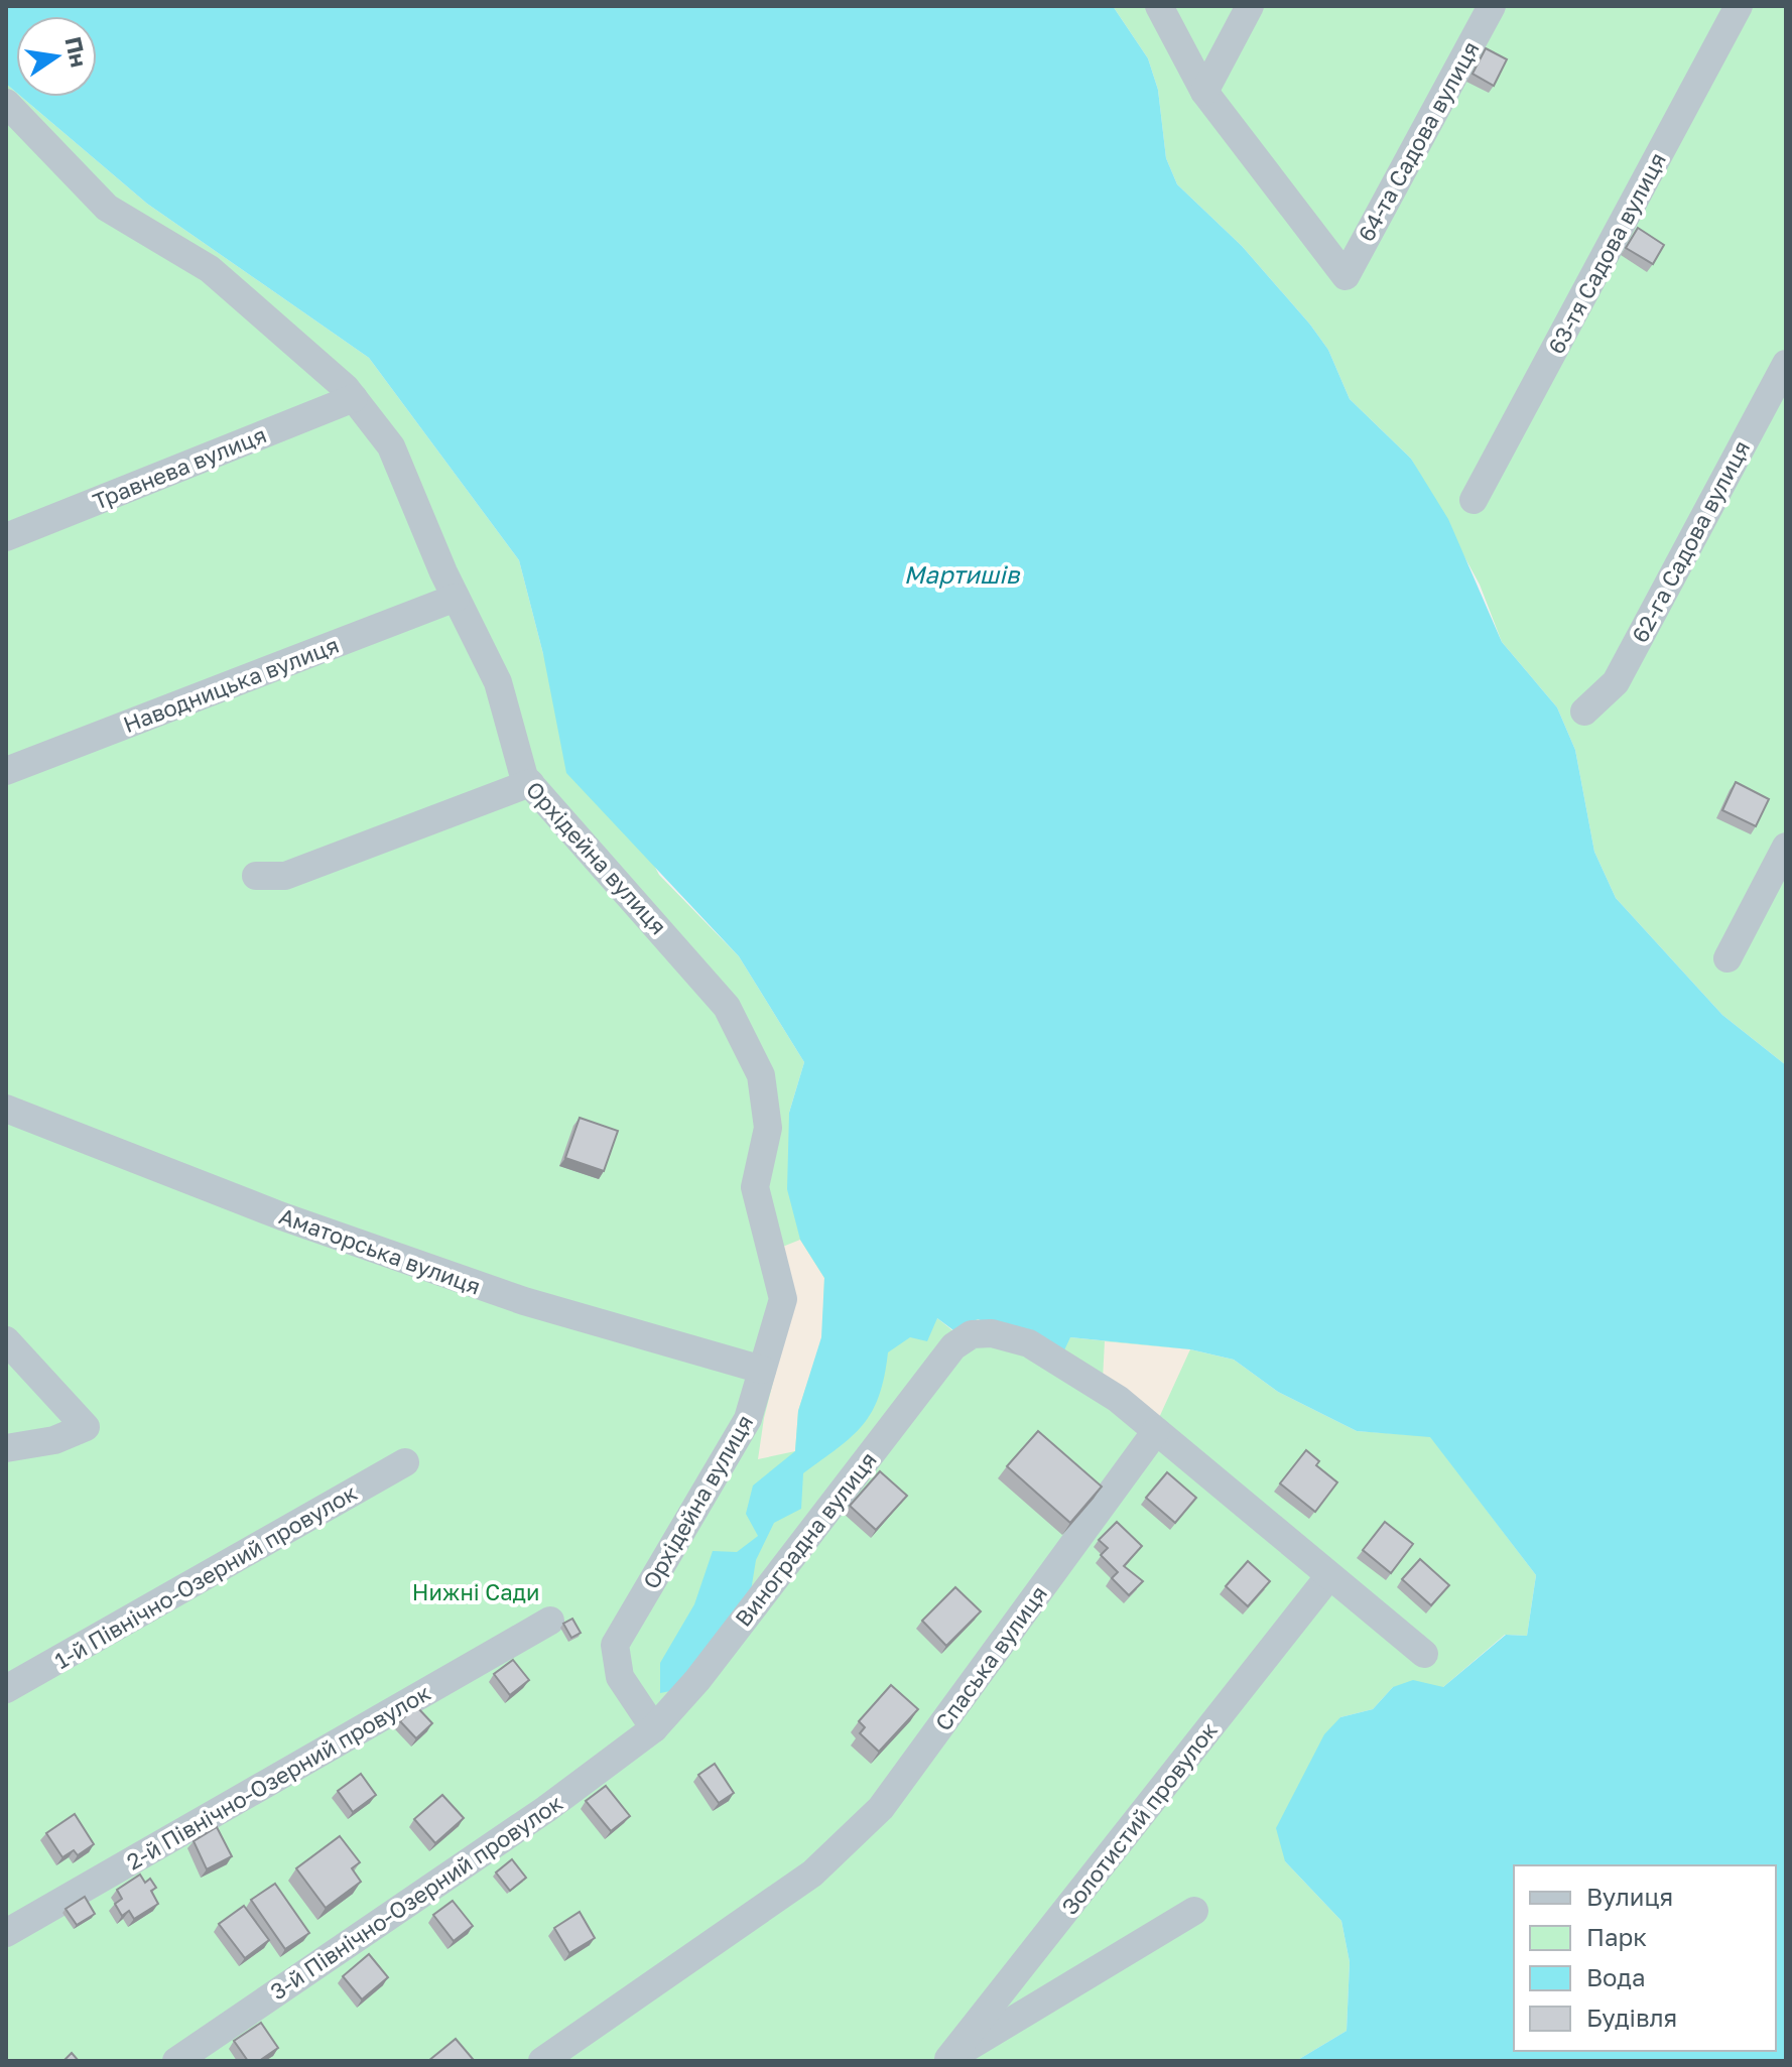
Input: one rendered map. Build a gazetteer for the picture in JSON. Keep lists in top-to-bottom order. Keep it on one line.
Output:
{"streets":{"street":["64-та Садова вулиця","63-тя Садова вулиця","Травнева вулиця","62-га Садова вулиця","Наводницька вулиця","Орхідейна вулиця","Аматорська вулиця","Виноградна вулиця","1-й Північно-Озерний провулок","Спаська вулиця","2-й Північно-Озерний провулок","Золотистий провулок","3-й Північно-Озерний провулок"]},"crossings":[["Травнева вулиця","Орхідейна вулиця"],["Наводницька вулиця","Орхідейна вулиця"],["Орхідейна вулиця","Аматорська вулиця"],["Орхідейна вулиця","Виноградна вулиця"],["Орхідейна вулиця","3-й Північно-Озерний провулок"],["Виноградна вулиця","Спаська вулиця"],["Виноградна вулиця","3-й Північно-Озерний провулок"]],"water":["Мартишів"],"parks":["Нижні Сади"],"legend":["Вулиця","Парк","Вода","Будівля"],"north":"right"}
